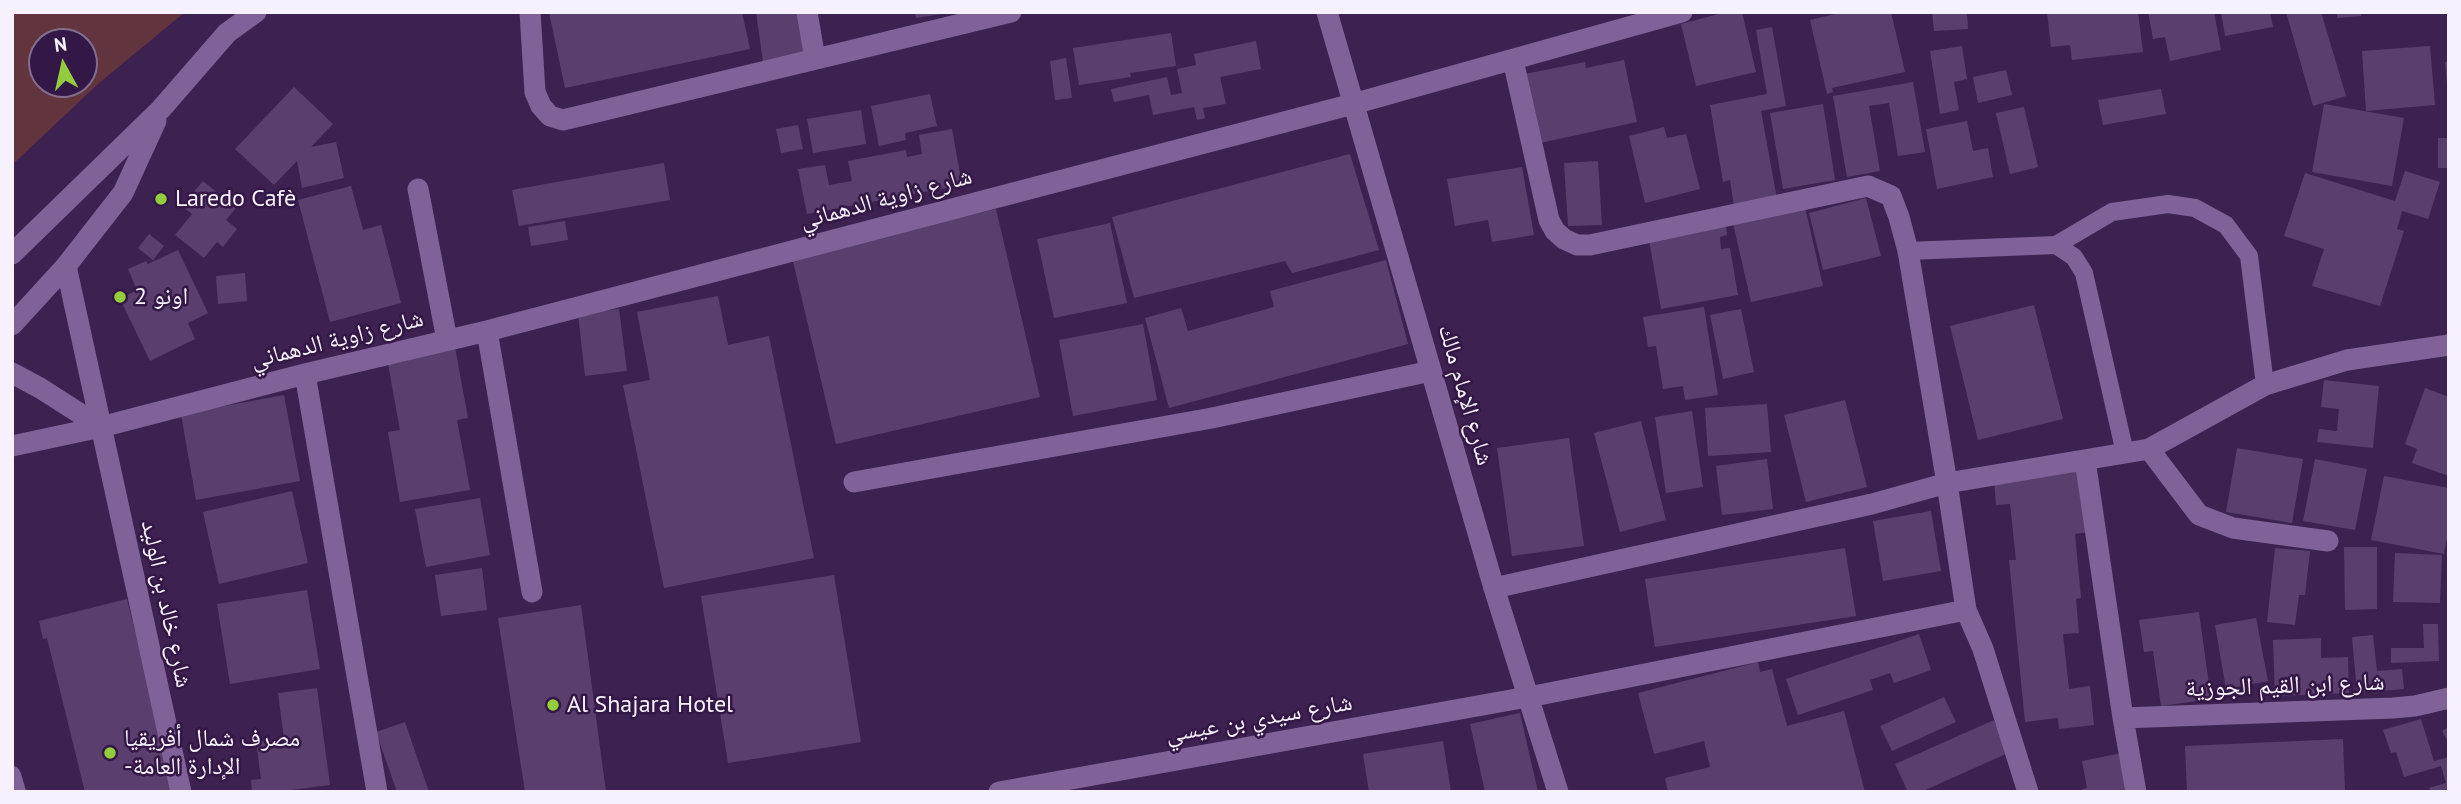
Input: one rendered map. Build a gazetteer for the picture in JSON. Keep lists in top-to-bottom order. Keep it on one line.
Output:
{"streets":{"street":["شارع زاوية الدهماني","شارع الإمام مالك","شارع خالد بن الوليد","شارع ابن القيم الجوزية","شارع سيدي بن عيسي"]},"crossings":[["شارع زاوية الدهماني","شارع الإمام مالك"],["شارع زاوية الدهماني","شارع خالد بن الوليد"],["شارع الإمام مالك","شارع سيدي بن عيسي"]],"places":["Laredo Cafè","اونو 2","Al Shajara Hotel","مصرف شمال أفريقيا -الإدارة العامة"],"north":"top"}
